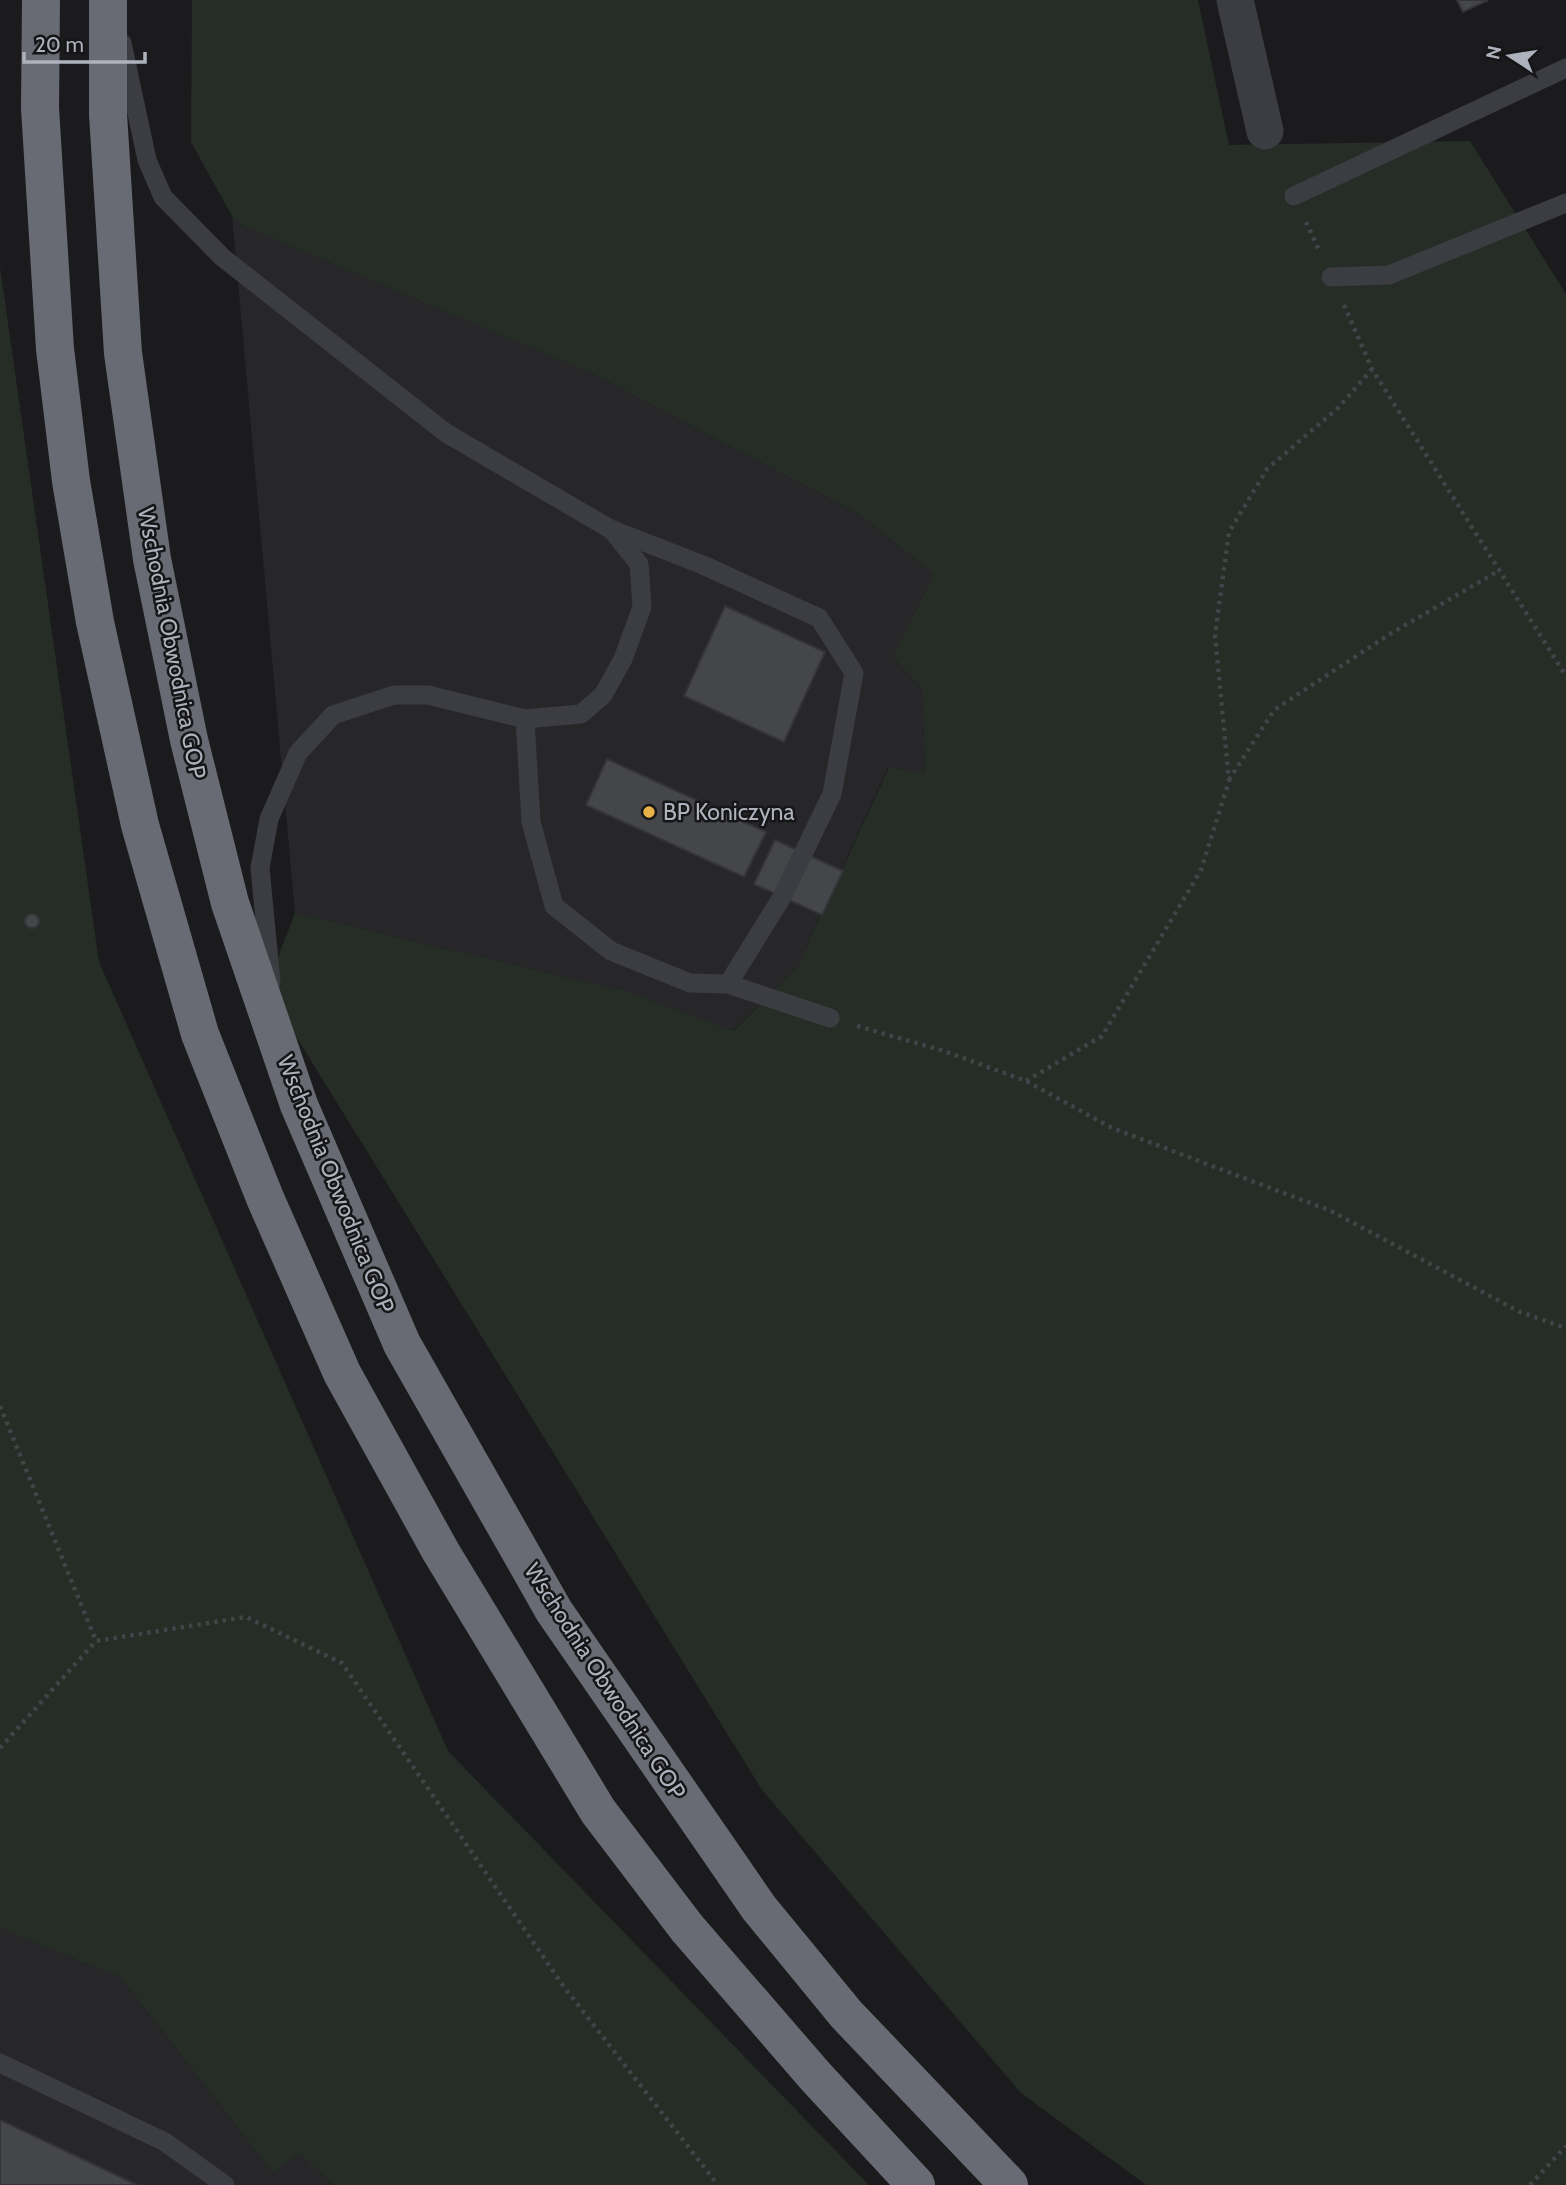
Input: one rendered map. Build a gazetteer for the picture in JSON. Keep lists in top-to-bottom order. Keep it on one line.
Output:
{"streets":{"highway":["Wschodnia Obwodnica GOP"]},"places":["BP Koniczyna"],"scale_bar":"20 m","north":"left"}
